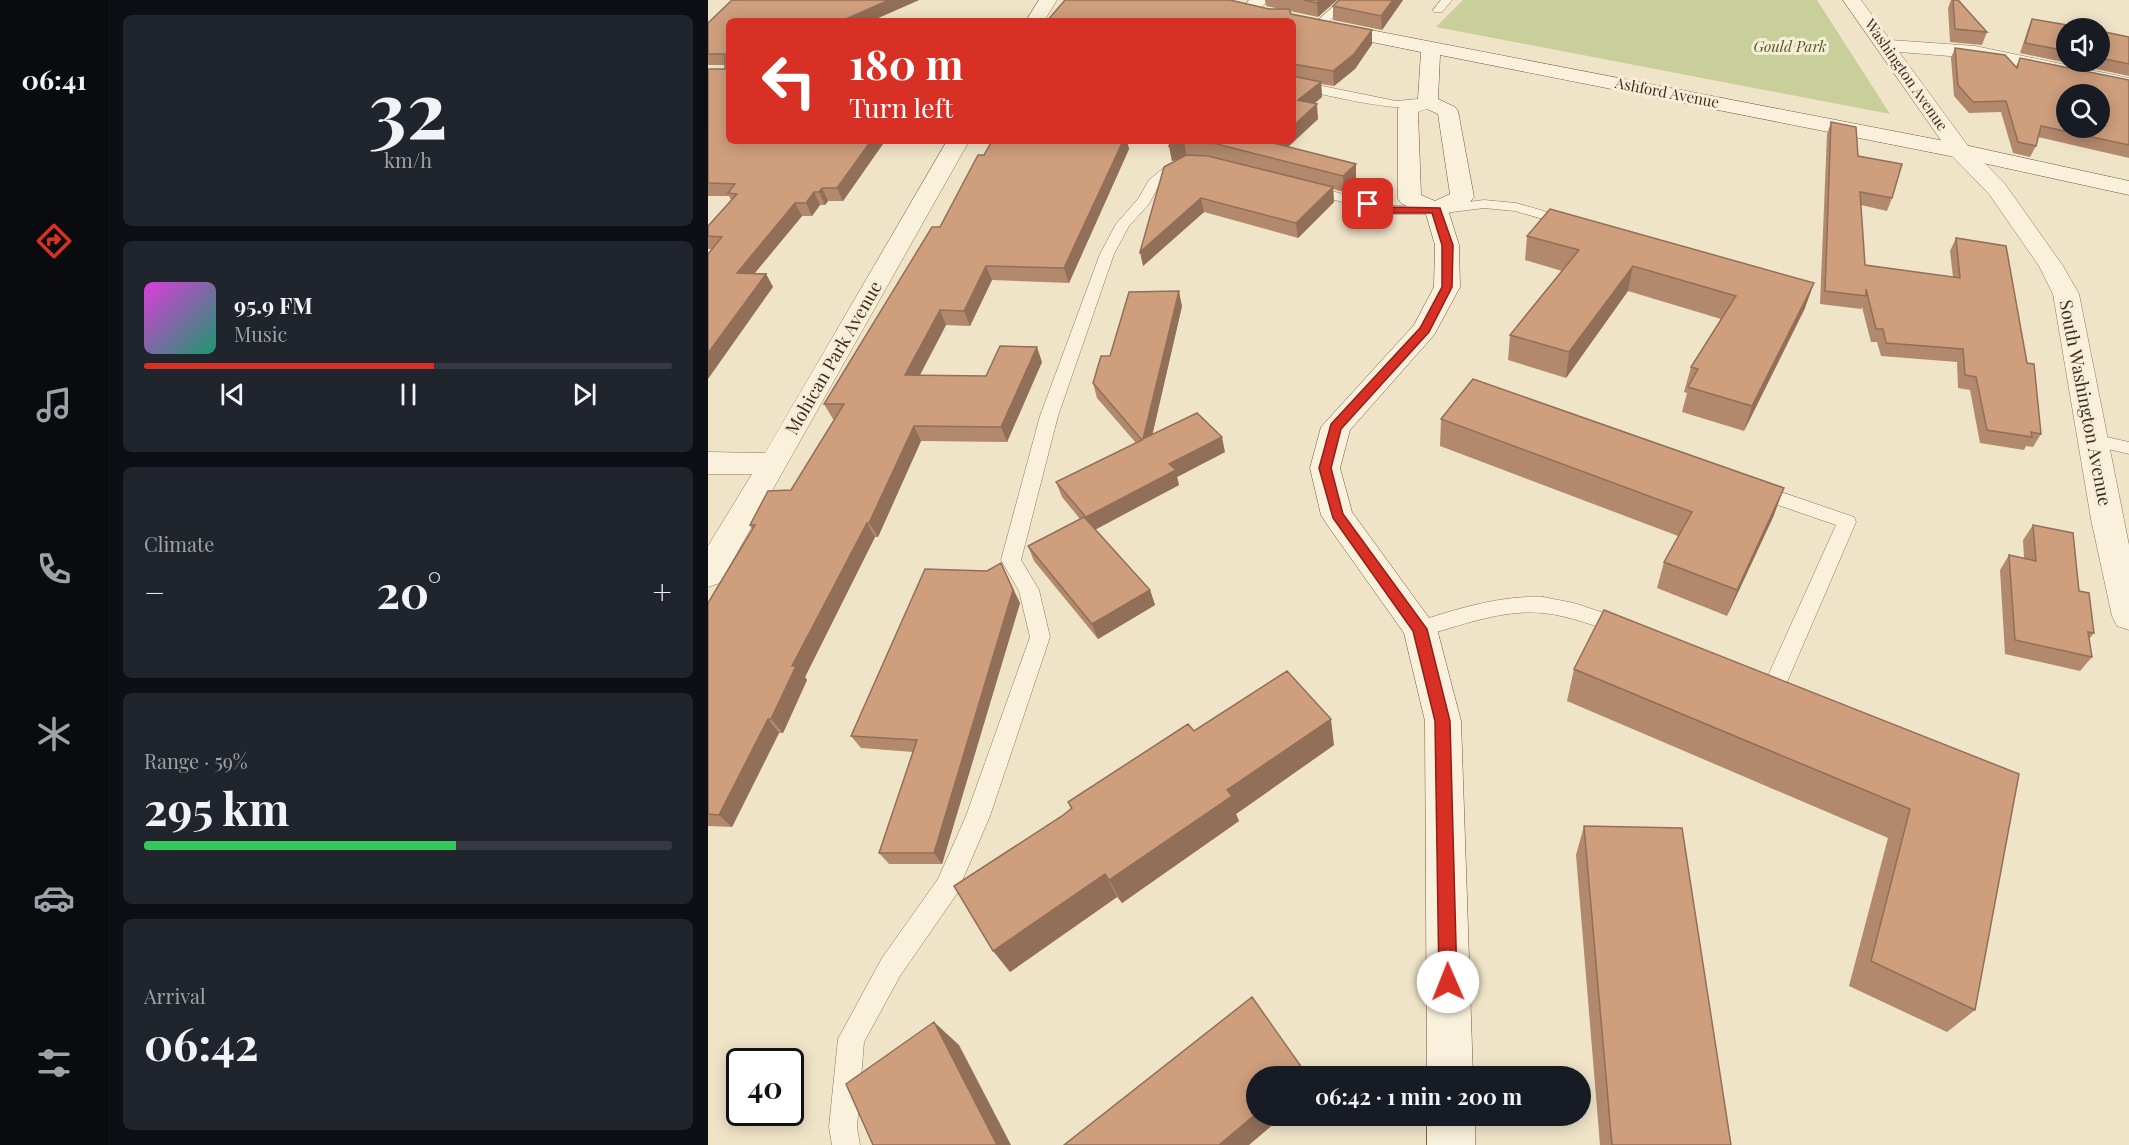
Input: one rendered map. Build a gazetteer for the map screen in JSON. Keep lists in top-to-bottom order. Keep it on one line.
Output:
{"streets":{"street":["Washington Avenue","Ashford Avenue","Mohican Park Avenue","South Washington Avenue"]},"crossings":[["Washington Avenue","Ashford Avenue"],["Washington Avenue","South Washington Avenue"],["Ashford Avenue","South Washington Avenue"]],"parks":["Gould Park"],"page":{"tabs":"06:41","tile":[["32","km/h"],"Climate",["Range · 59%","295 km"],["Arrival","06:42"]],"turn":["180 m","Turn left"],"song":["95.9 FM","Music"],"heat":["−","20°","+"],"limit":"40","trip":"06:42 · 1 min · 200 m"}}
